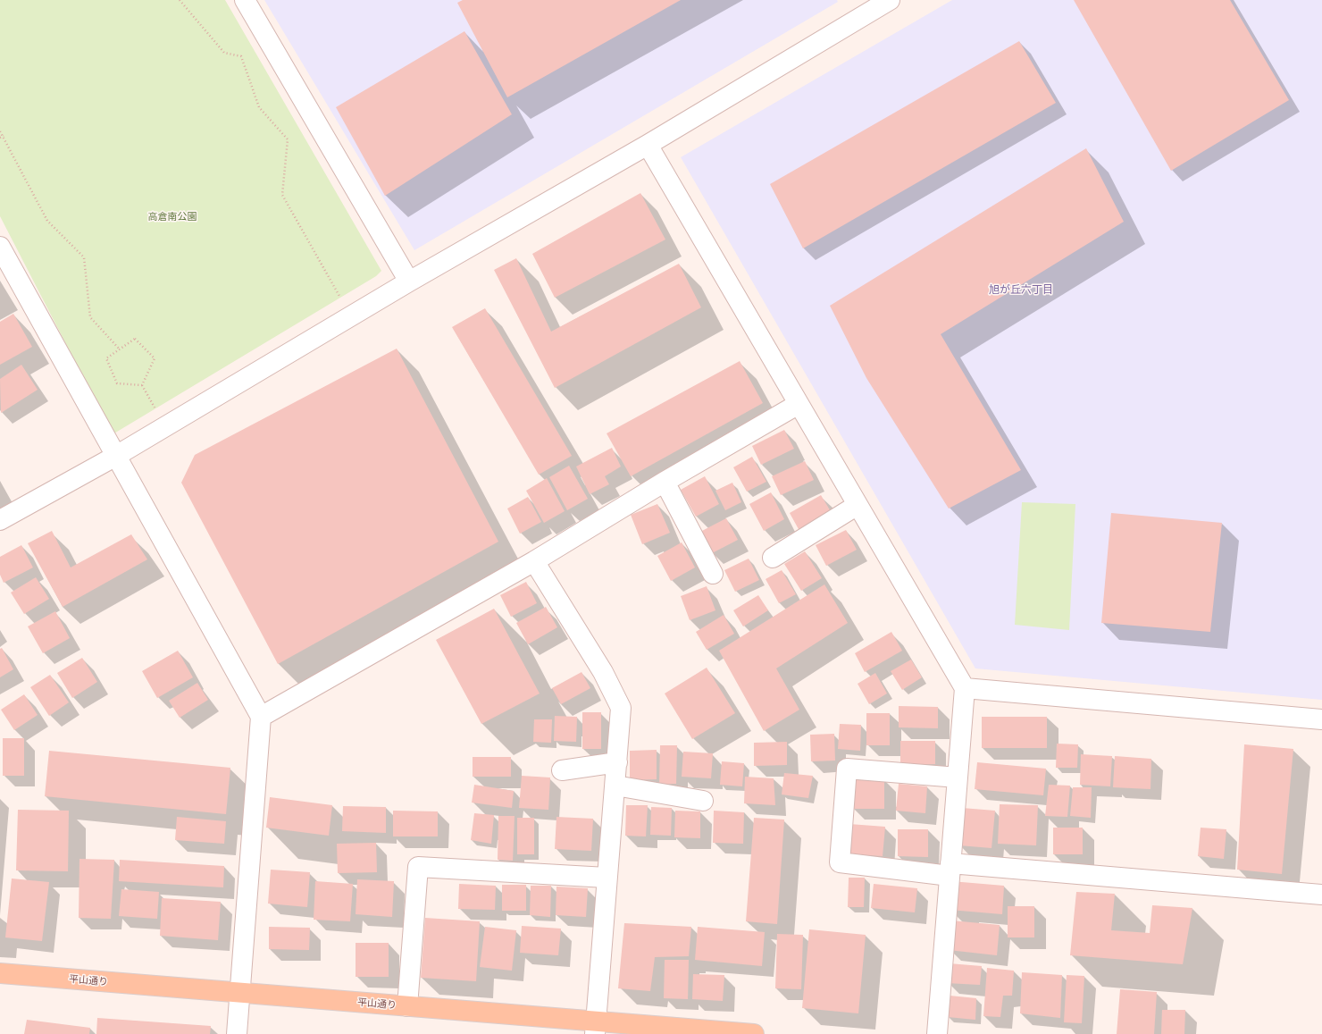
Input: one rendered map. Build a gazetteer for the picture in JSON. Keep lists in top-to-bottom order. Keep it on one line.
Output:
{"streets":{"main road":["平山通り"]},"districts":["旭が丘六丁目"],"parks":["高倉南公園"]}
